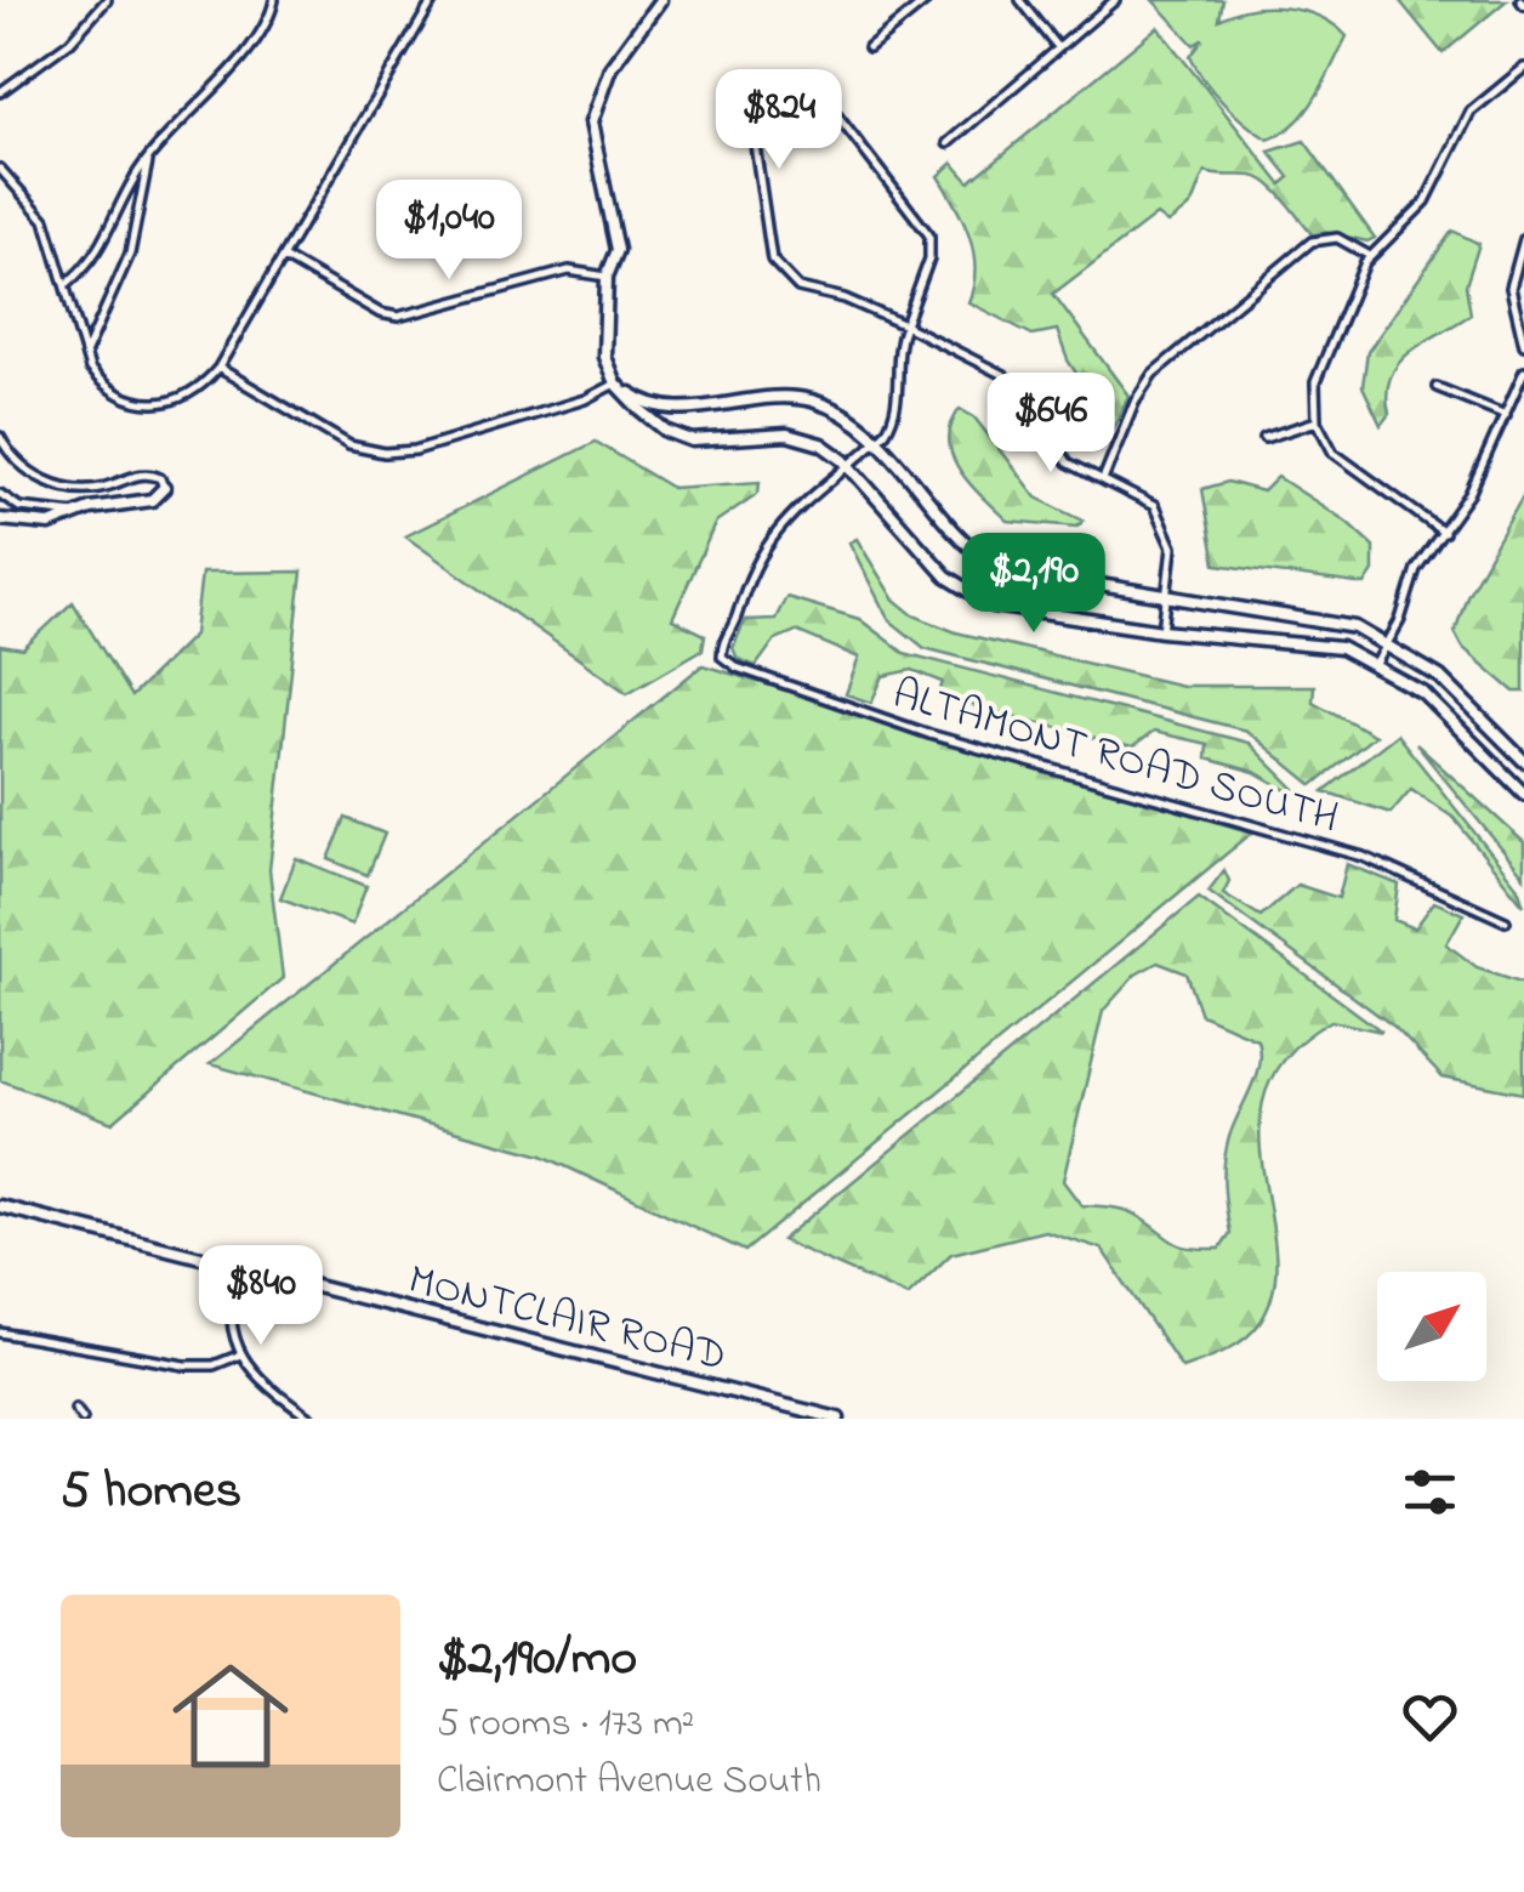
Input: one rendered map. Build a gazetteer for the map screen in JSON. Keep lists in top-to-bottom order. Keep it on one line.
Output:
{"streets":{"street":["ALTAMONT ROAD SOUTH","MONTCLAIR ROAD"]},"north":"top right","page":{"price":["$824","$1,040","$646","$2,190","$840"],"heading":"5 homes","list":[{"name":"$2,190/mo","note":"5 rooms · 173 m² · Clairmont Avenue South"}]}}
